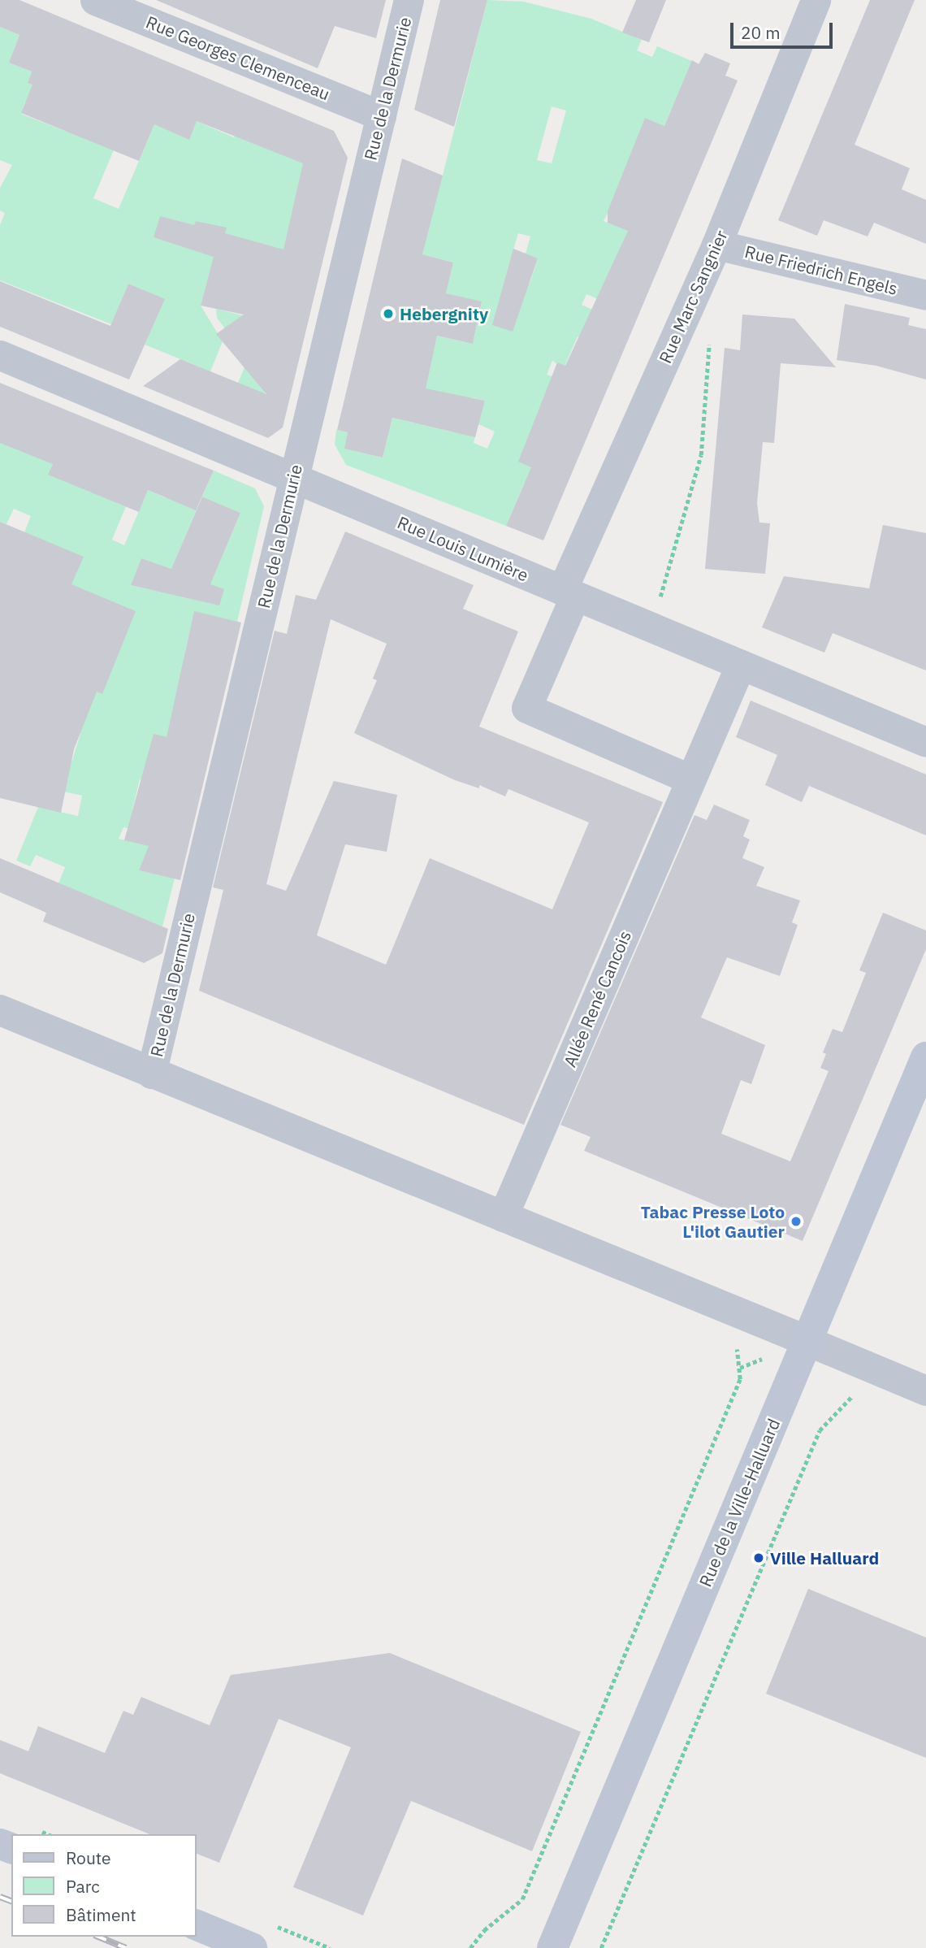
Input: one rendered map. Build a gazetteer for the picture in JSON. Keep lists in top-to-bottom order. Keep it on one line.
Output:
{"streets":{"main road":["Rue de la Ville-Halluard"],"street":["Rue Georges Clemenceau","Rue de la Dermurie","Rue Friedrich Engels","Rue Marc Sangnier","Rue Louis Lumière","Allée René Cancois"]},"crossings":[["Rue Georges Clemenceau","Rue de la Dermurie"],["Rue de la Dermurie","Rue Louis Lumière"],["Rue Friedrich Engels","Rue Marc Sangnier"],["Rue Marc Sangnier","Rue Louis Lumière"],["Rue Marc Sangnier","Allée René Cancois"],["Rue Louis Lumière","Allée René Cancois"]],"places":["Hebergnity","Tabac Presse Loto L'ilot Gautier","Ville Halluard"],"legend":["Route","Parc","Bâtiment"],"scale_bar":"20 m"}
